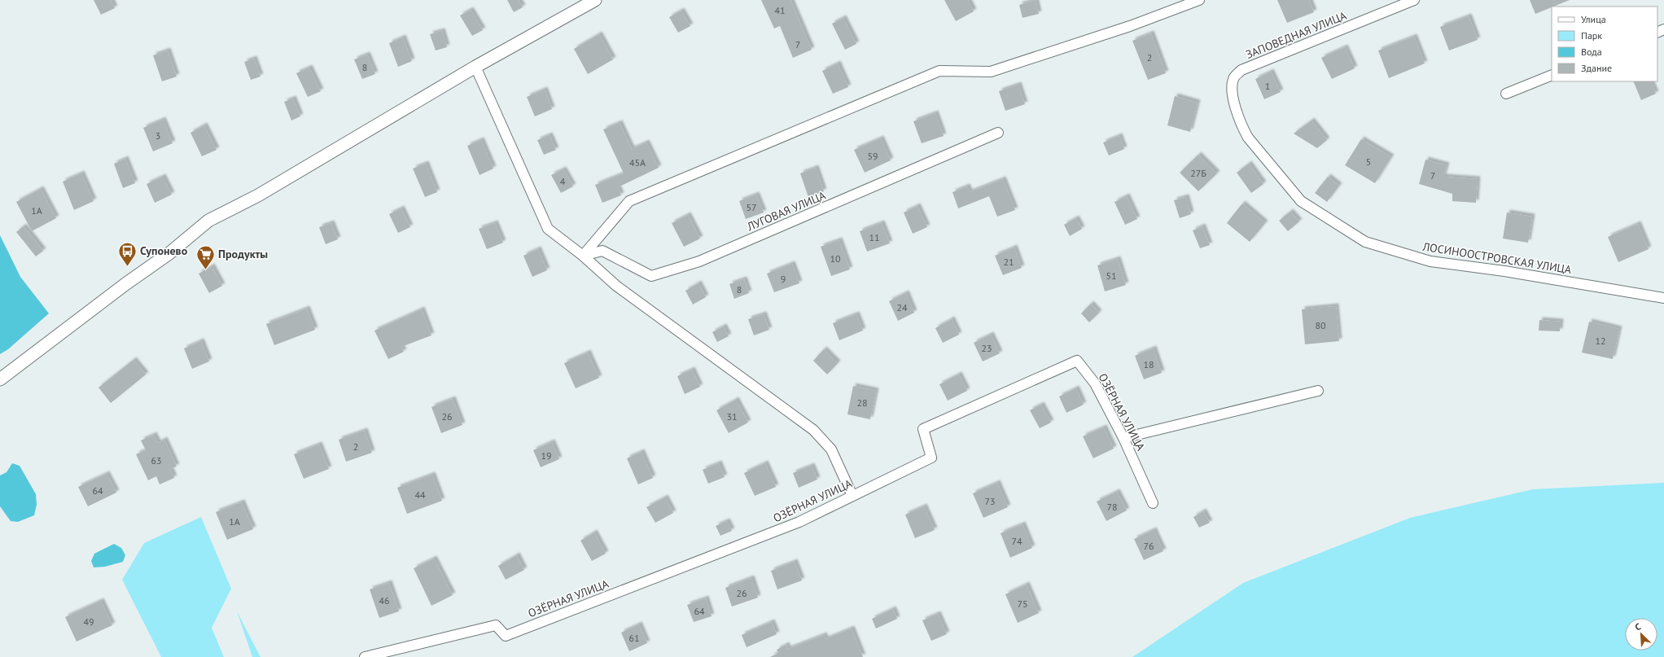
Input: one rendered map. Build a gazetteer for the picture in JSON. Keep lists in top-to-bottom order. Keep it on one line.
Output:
{"streets":{"street":["ЗАПОВЕДНАЯ УЛИЦА","ЛУГОВАЯ УЛИЦА","ЛОСИНООСТРОВСКАЯ УЛИЦА","ОЗЁРНАЯ УЛИЦА"]},"crossings":[["ЗАПОВЕДНАЯ УЛИЦА","ЛОСИНООСТРОВСКАЯ УЛИЦА"]],"places":{"bus stop":["Супонево"],"supermarket":["Продукты"]},"house_numbers":["41","7","2","8","1","3","59","5","45А","27Б","7","4","57","1А","11","10","21","51","9","8","24","80","12","23","18","28","26","31","2","19","63","64","44","73","78","1А","74","76","26","46","75","64","49","61"],"legend":["Улица","Парк","Вода","Здание"],"north":"top left"}
